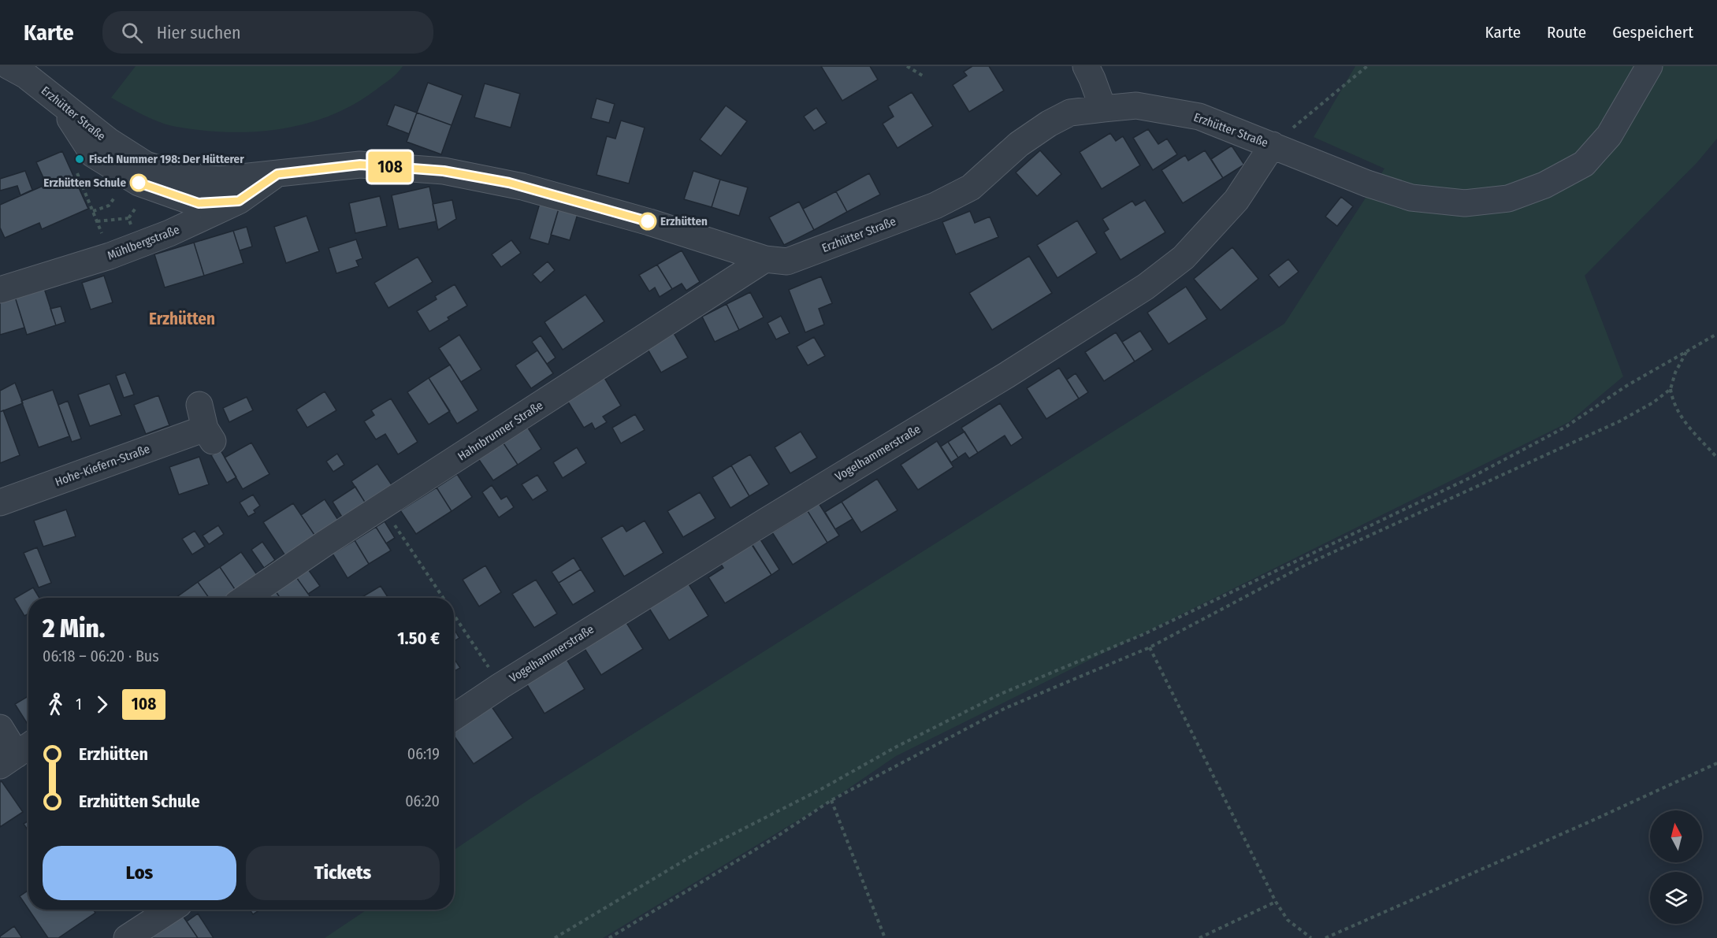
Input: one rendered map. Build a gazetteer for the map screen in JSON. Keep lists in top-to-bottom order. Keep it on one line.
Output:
{"streets":{"street":["Erzhütter Straße","Mühlbergstraße","Hahnbrunner Straße","Vogelhammerstraße","Hohe-Kiefern-Straße"]},"crossings":[["Erzhütter Straße","Mühlbergstraße"],["Erzhütter Straße","Hahnbrunner Straße"],["Erzhütter Straße","Vogelhammerstraße"]],"districts":["Erzhütten"],"places":["Fisch Nummer 198: Der Hütterer","Erzhütten Schule","Erzhütten"],"lines":["bus line 108"],"north":"top","page":{"header":"Karte","search":"Hier suchen","nav":["Karte","Route","Gespeichert"],"on_map":"108","heading":["2 Min.","06:18 – 06:20 · Bus","1.50 €"],"legs":["1","108"],"list":[{"name":"Erzhütten","value":"06:19"},{"name":"Erzhütten Schule","value":"06:20"}],"buttons":["Los","Tickets"]}}
